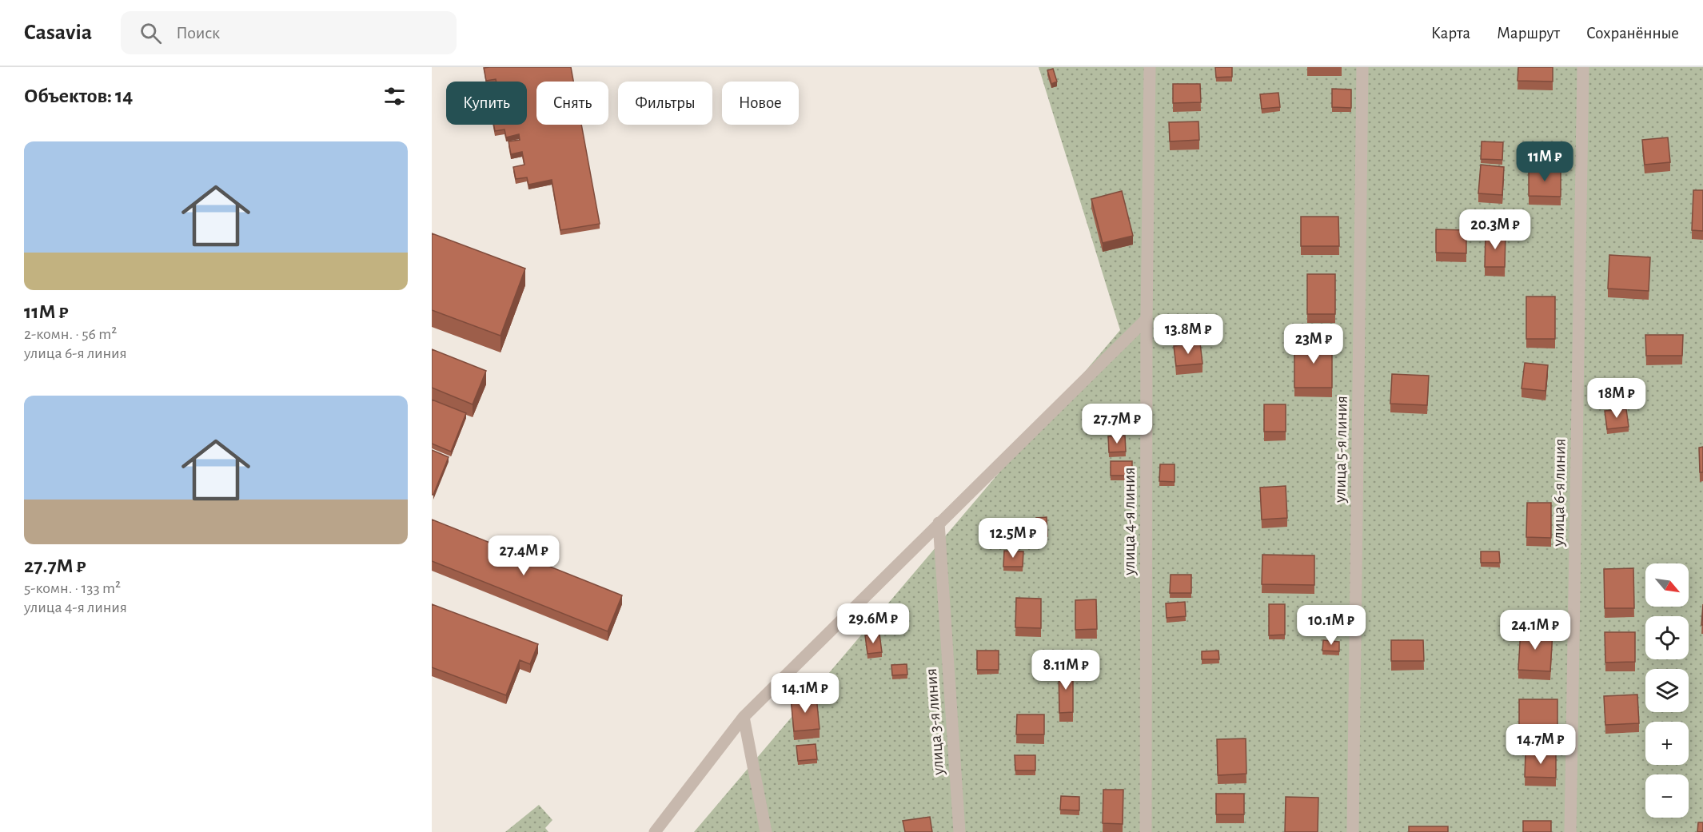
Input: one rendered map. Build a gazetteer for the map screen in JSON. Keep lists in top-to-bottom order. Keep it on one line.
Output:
{"streets":{"street":["улица 5-я линия","улица 6-я линия","улица 4-я линия","улица 3-я линия"]},"north":"bottom right","page":{"header":"Casavia","search":"Поиск","nav":["Карта","Маршрут","Сохранённые"],"heading":"Объектов: 14","chip":["Купить","Снять","Фильтры","Новое"],"list":[{"name":"11M ₽","note":"2-комн. · 56 m² · улица 6-я линия"},{"name":"27.7M ₽","note":"5-комн. · 133 m² · улица 4-я линия"}],"price":["11M ₽","20.3M ₽","13.8M ₽","23M ₽","18M ₽","27.7M ₽","12.5M ₽","27.4M ₽","29.6M ₽","10.1M ₽","24.1M ₽","8.11M ₽","14.1M ₽","14.7M ₽"],"map_buttons":["+","−"]}}
